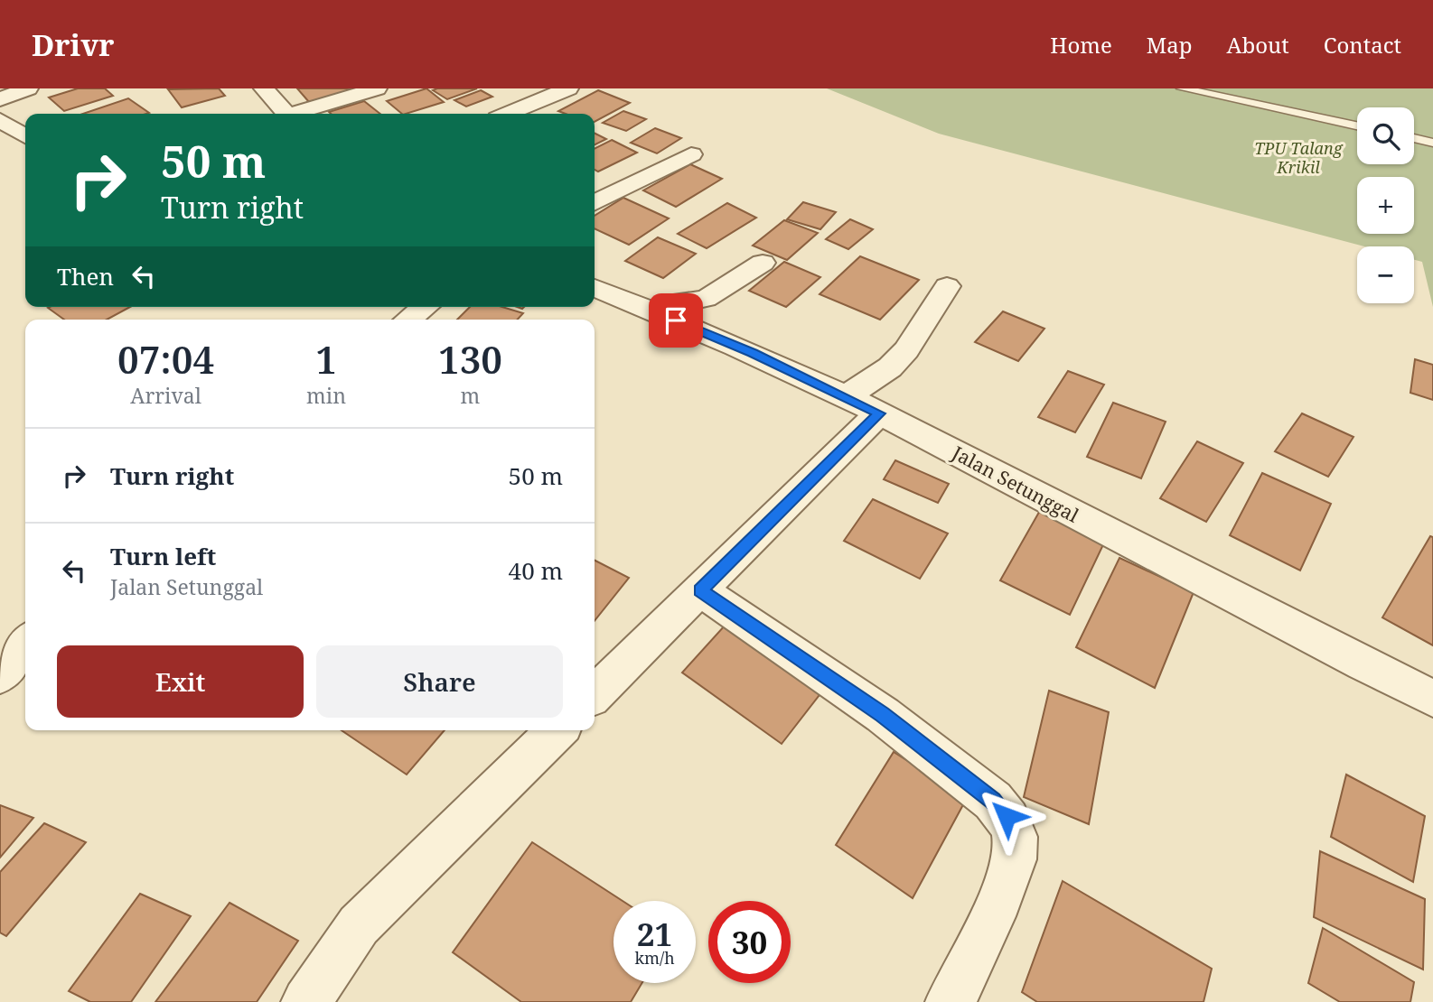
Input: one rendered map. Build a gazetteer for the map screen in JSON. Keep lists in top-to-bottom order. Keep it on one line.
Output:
{"streets":{"street":["Jalan Setunggal"]},"parks":["TPU Talang Krikil"],"page":{"header":"Drivr","nav":["Home","Map","About","Contact"],"map_buttons":["+","−"],"turn":["50 m","Turn right"],"then":"Then","eta":["07:04","Arrival","1","min","130","m"],"list":[{"name":"Turn right","value":"50 m"},{"name":"Turn left","note":"Jalan Setunggal","value":"40 m"}],"buttons":["Exit","Share"],"speed":"21 km/h","limit":"30"}}
